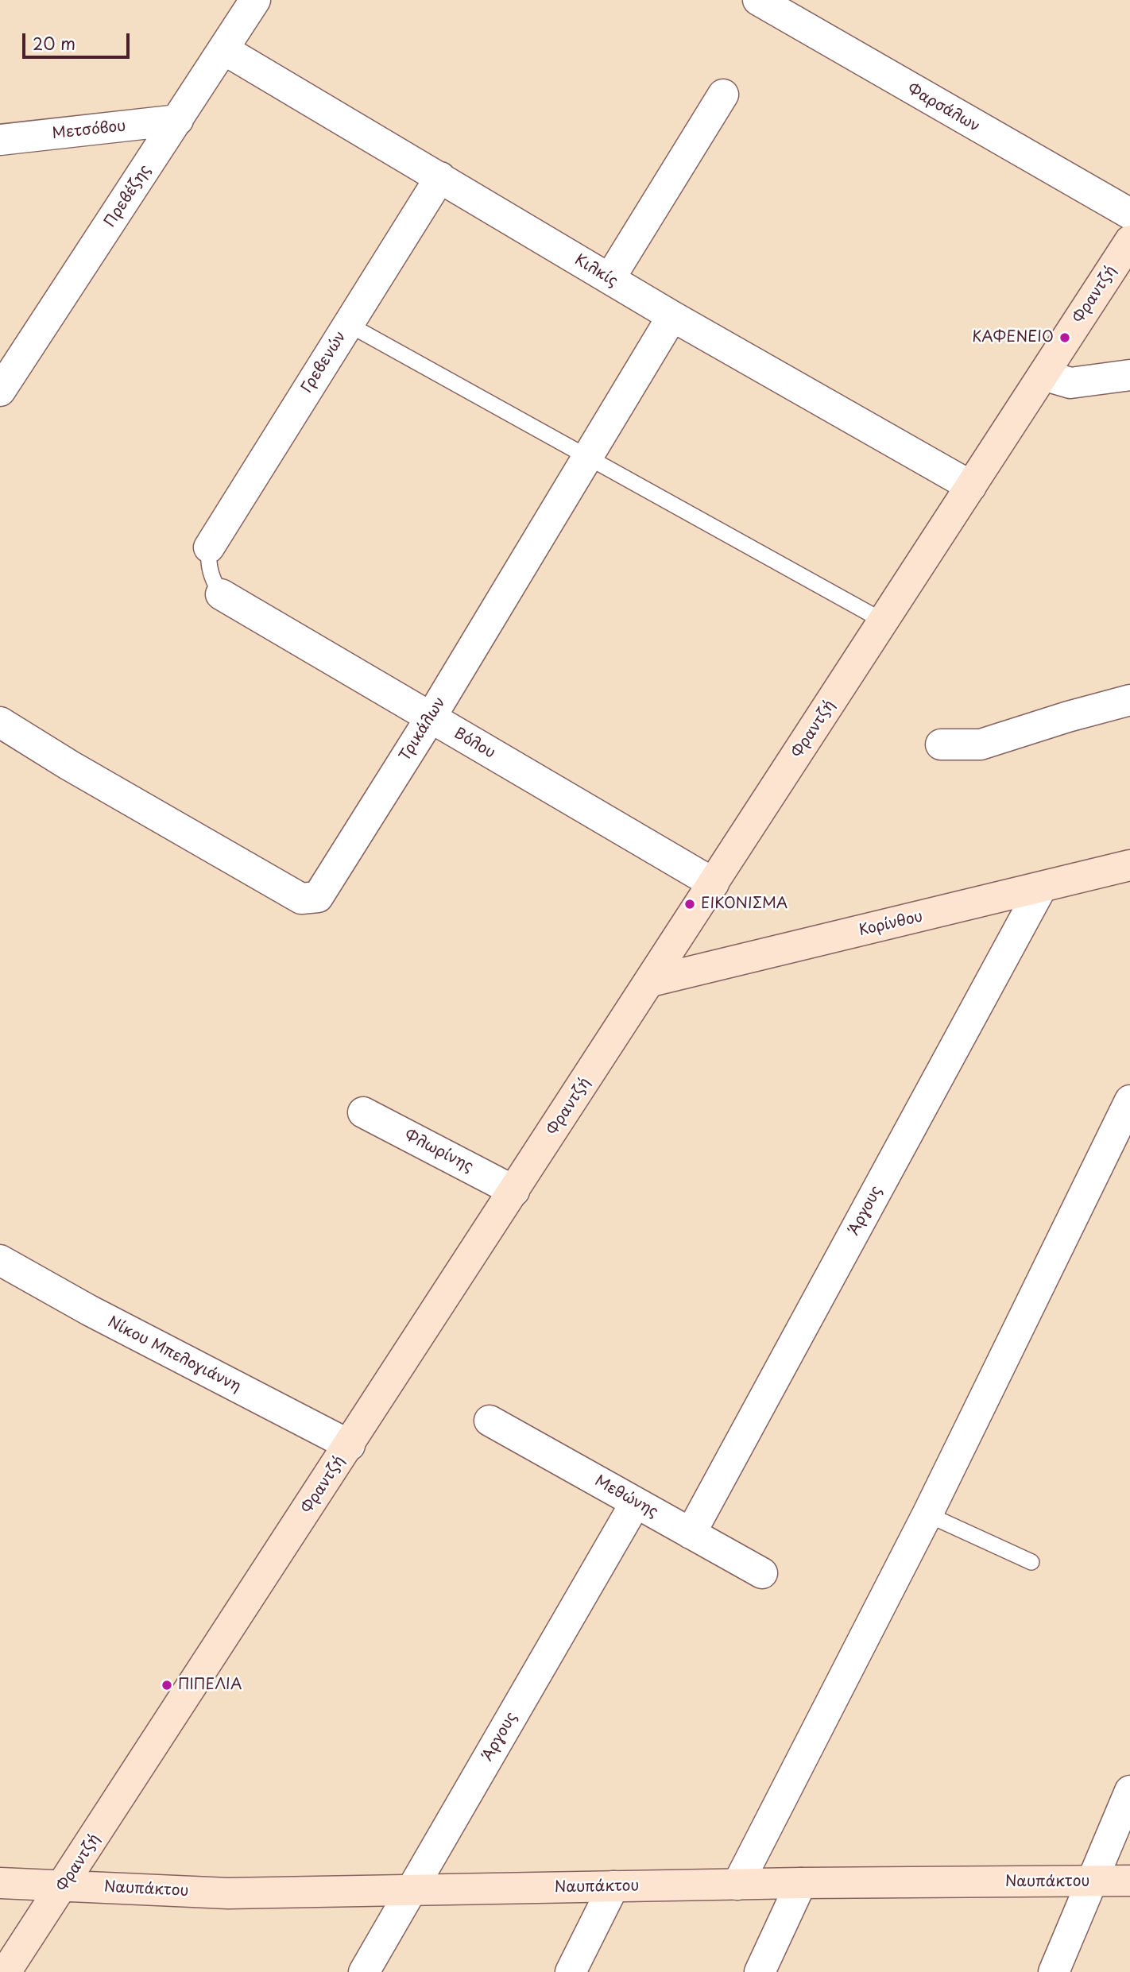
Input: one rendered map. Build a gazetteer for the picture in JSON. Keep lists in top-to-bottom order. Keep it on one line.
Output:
{"streets":{"main road":["Φραντζή","Κορίνθου","Ναυπάκτου"],"street":["Φαρσάλων","Μετσόβου","Πρεβέζης","Κιλκίς","Γρεβενών","Τρικάλων","Βόλου","Φλωρίνης","Άργους","Νίκου Μπελογιάννη","Μεθώνης"]},"crossings":[["Μετσόβου","Πρεβέζης"],["Πρεβέζης","Κιλκίς"],["Κιλκίς","Φραντζή"],["Κιλκίς","Γρεβενών"],["Κιλκίς","Τρικάλων"],["Φραντζή","Βόλου"],["Φραντζή","Κορίνθου"],["Φραντζή","Φλωρίνης"],["Φραντζή","Νίκου Μπελογιάννη"],["Φραντζή","Ναυπάκτου"],["Γρεβενών","Βόλου"],["Τρικάλων","Βόλου"],["Κορίνθου","Άργους"],["Άργους","Μεθώνης"],["Άργους","Ναυπάκτου"]],"places":["ΚΑΦΕΝΕΙΟ","ΕΙΚΟΝΙΣΜΑ","ΠΙΠΕΛΙΑ"],"scale_bar":"20 m"}
